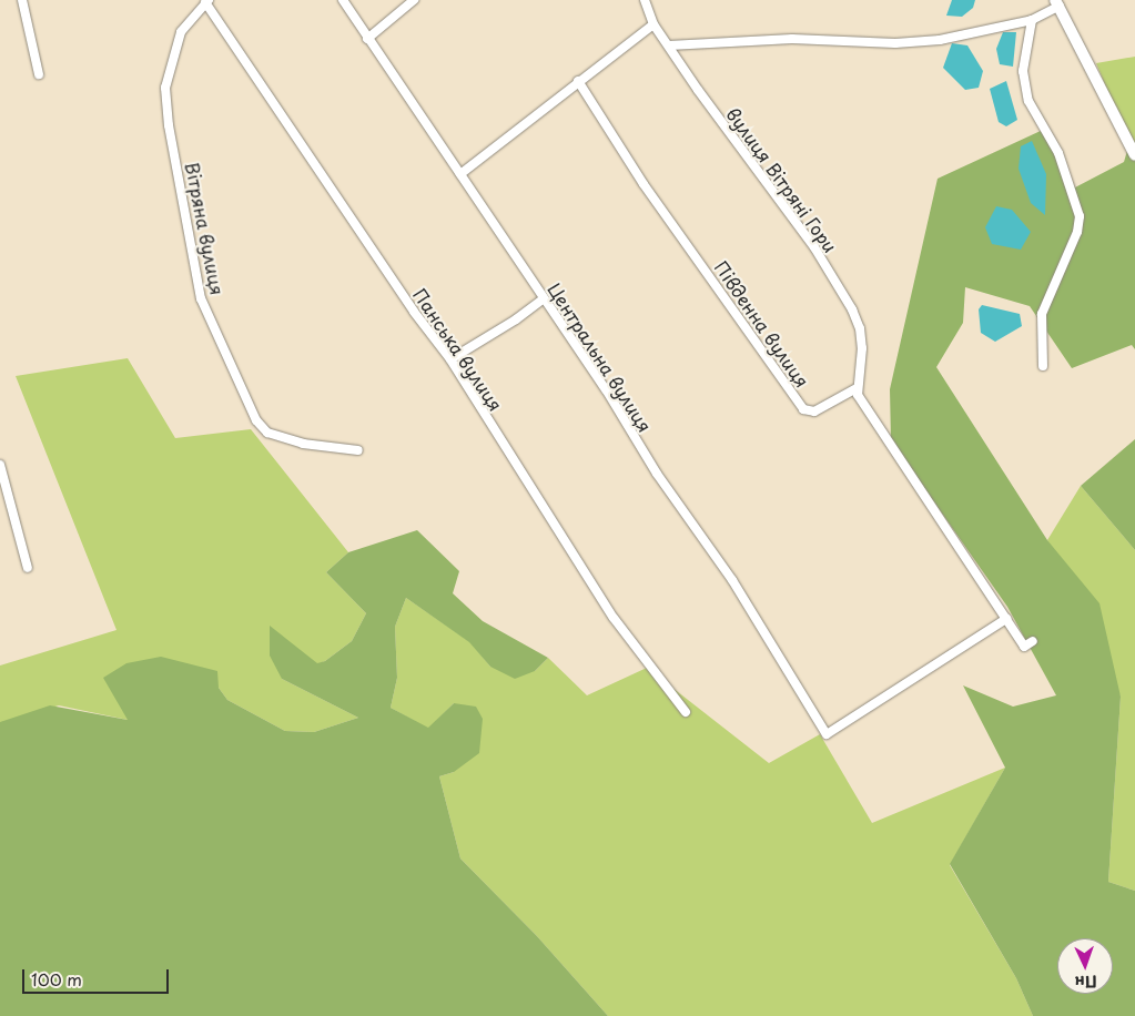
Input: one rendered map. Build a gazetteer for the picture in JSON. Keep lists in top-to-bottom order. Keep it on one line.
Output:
{"streets":{"street":["вулиця Вітряні Гори","Вітряна вулиця","Південна вулиця","Панська вулиця","Центральна вулиця"]},"crossings":[["вулиця Вітряні Гори","Південна вулиця"],["Вітряна вулиця","Панська вулиця"]],"scale_bar":"100 m","north":"bottom"}
